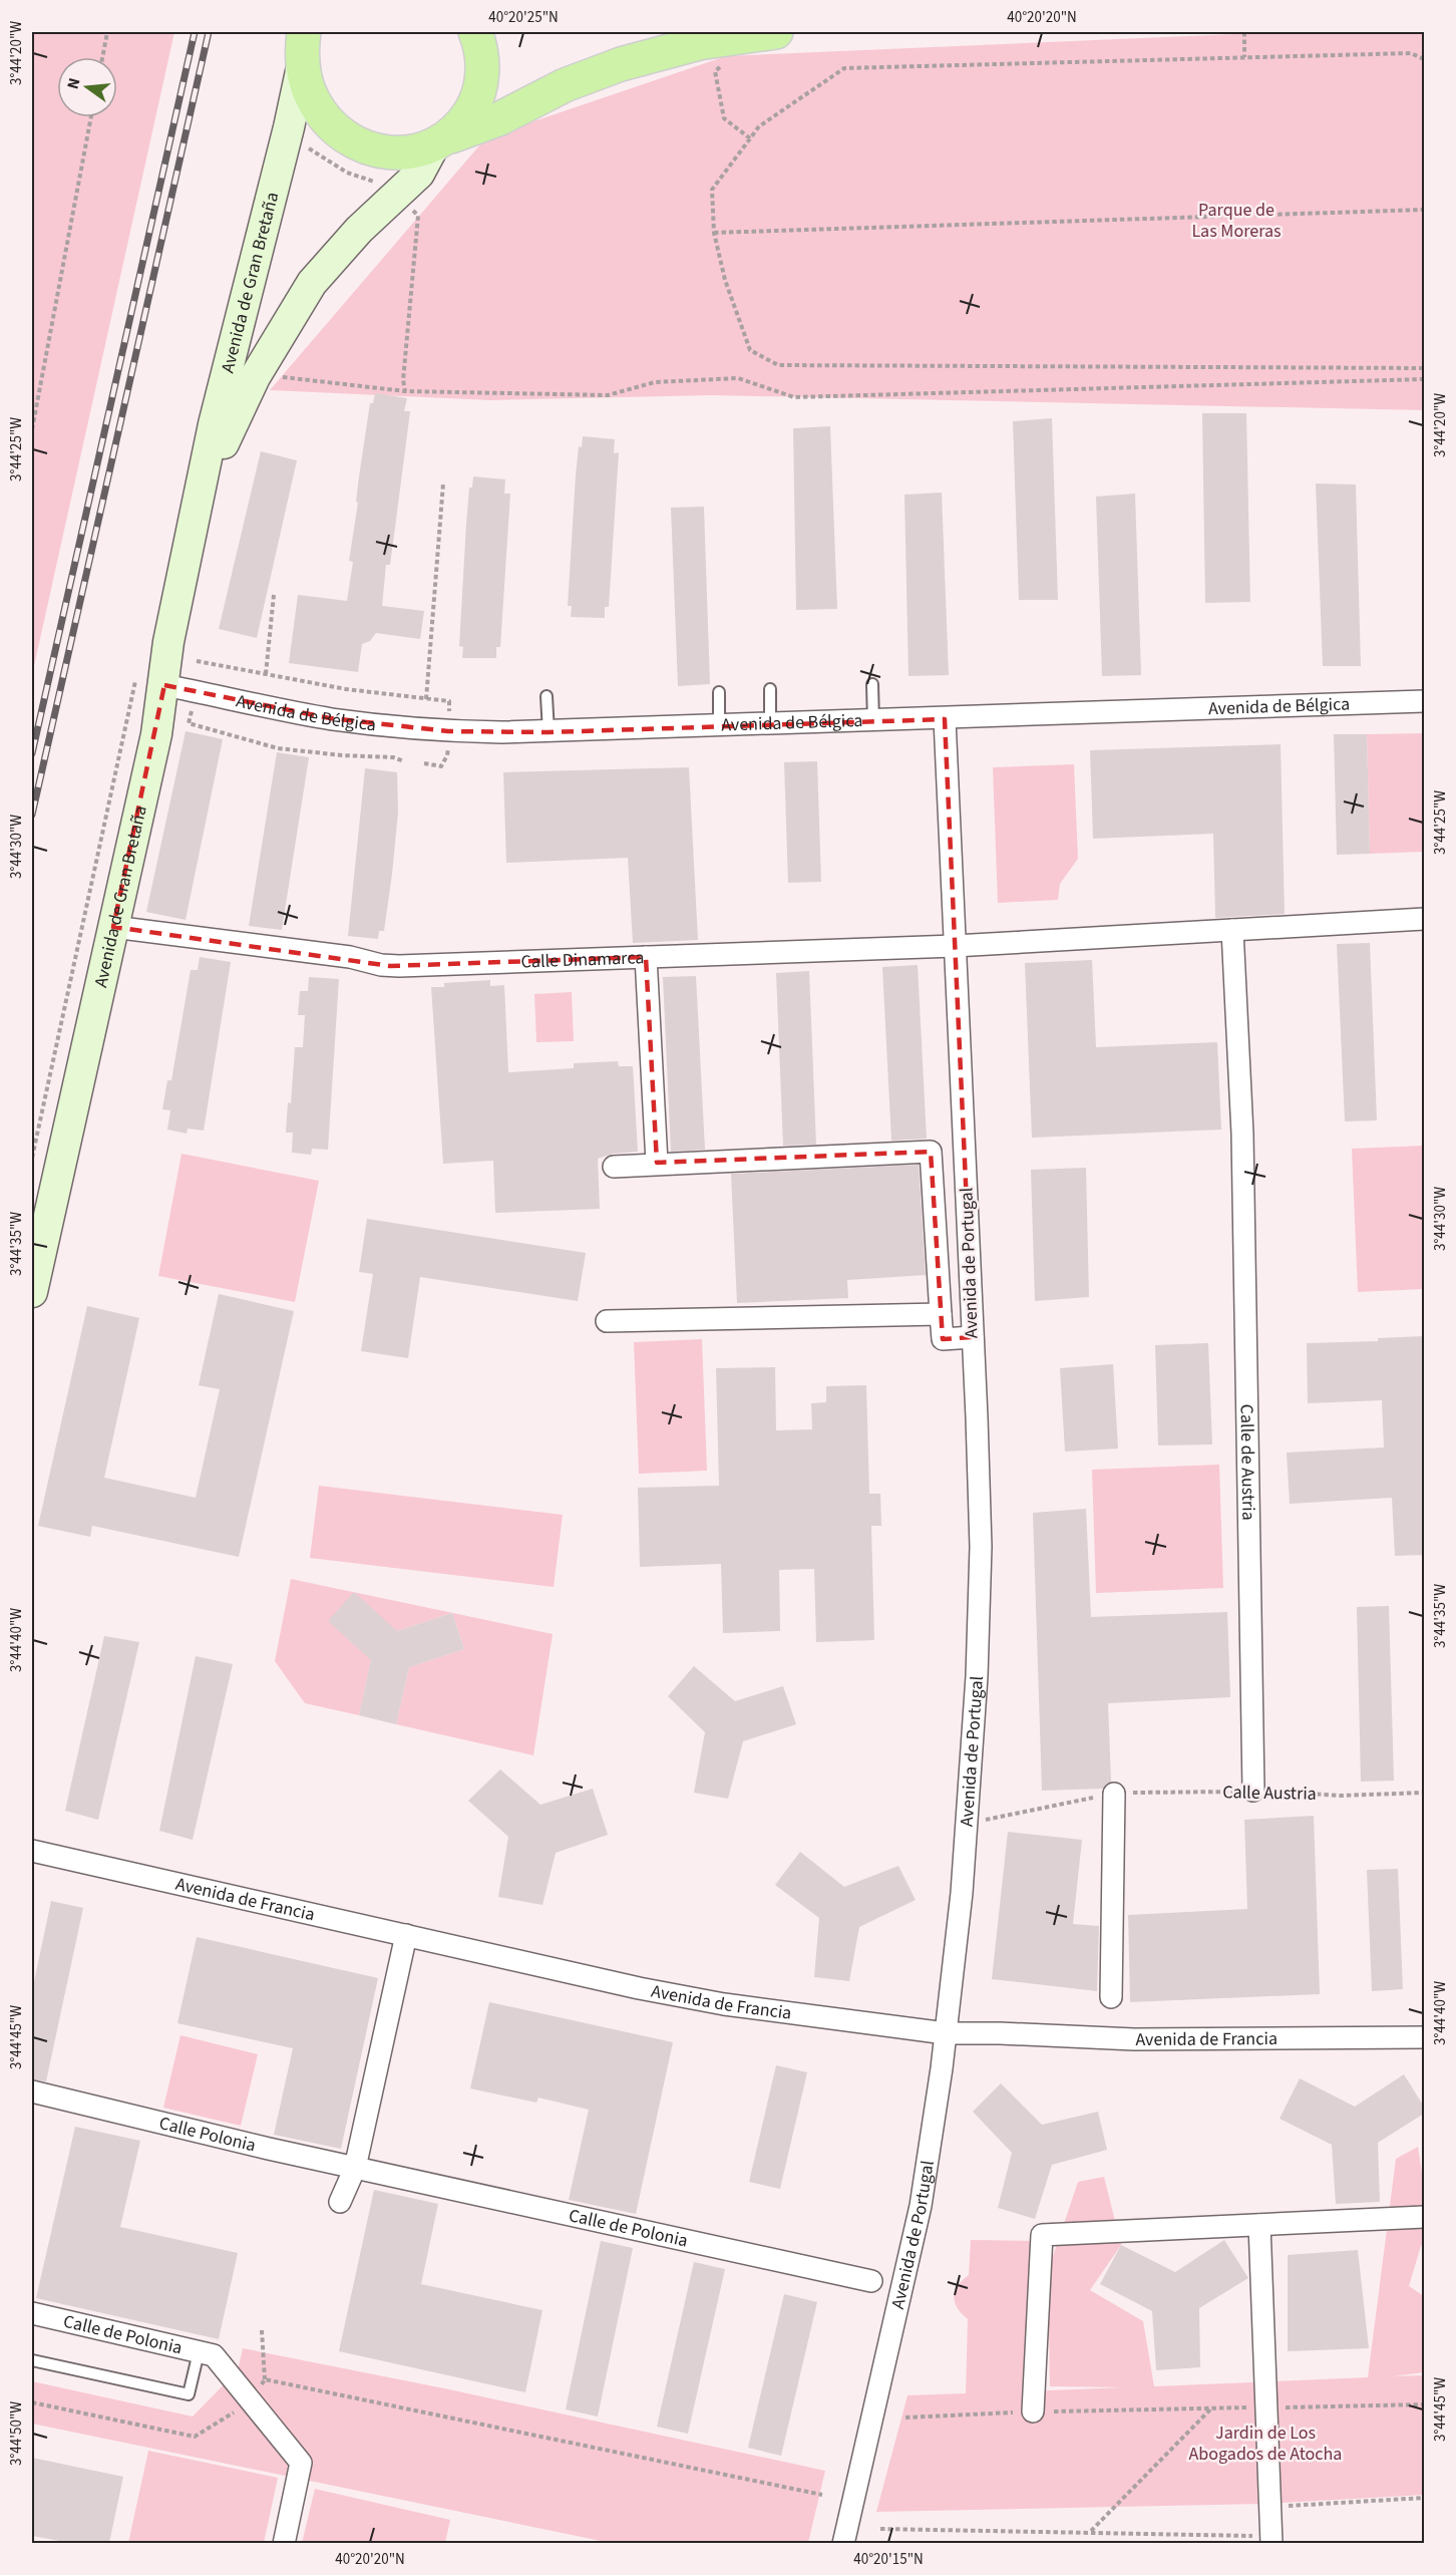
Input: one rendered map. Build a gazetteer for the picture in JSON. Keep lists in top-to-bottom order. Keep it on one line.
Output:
{"streets":{"street":["Avenida de Gran Bretaña","Avenida de Bélgica","Calle Dinamarca","Avenida de Portugal","Calle de Austria","Avenida de Francia","Calle Polonia","Calle de Polonia"],"path":["Calle Austria"]},"crossings":[["Avenida de Gran Bretaña","Avenida de Bélgica"],["Avenida de Gran Bretaña","Calle Dinamarca"],["Avenida de Bélgica","Avenida de Portugal"],["Avenida de Portugal","Calle Austria"],["Avenida de Portugal","Avenida de Francia"],["Calle de Austria","Calle Austria"],["Calle Polonia","Calle de Polonia"]],"parks":["Parque de Las Moreras","Jardin de Los Abogados de Atocha"],"north":"left","coordinates":["40°20'25\"N","40°20'20\"N","3°44'20\"W","3°44'25\"W","3°44'30\"W","3°44'35\"W","3°44'40\"W","3°44'45\"W","3°44'50\"W","40°20'15\"N"]}
